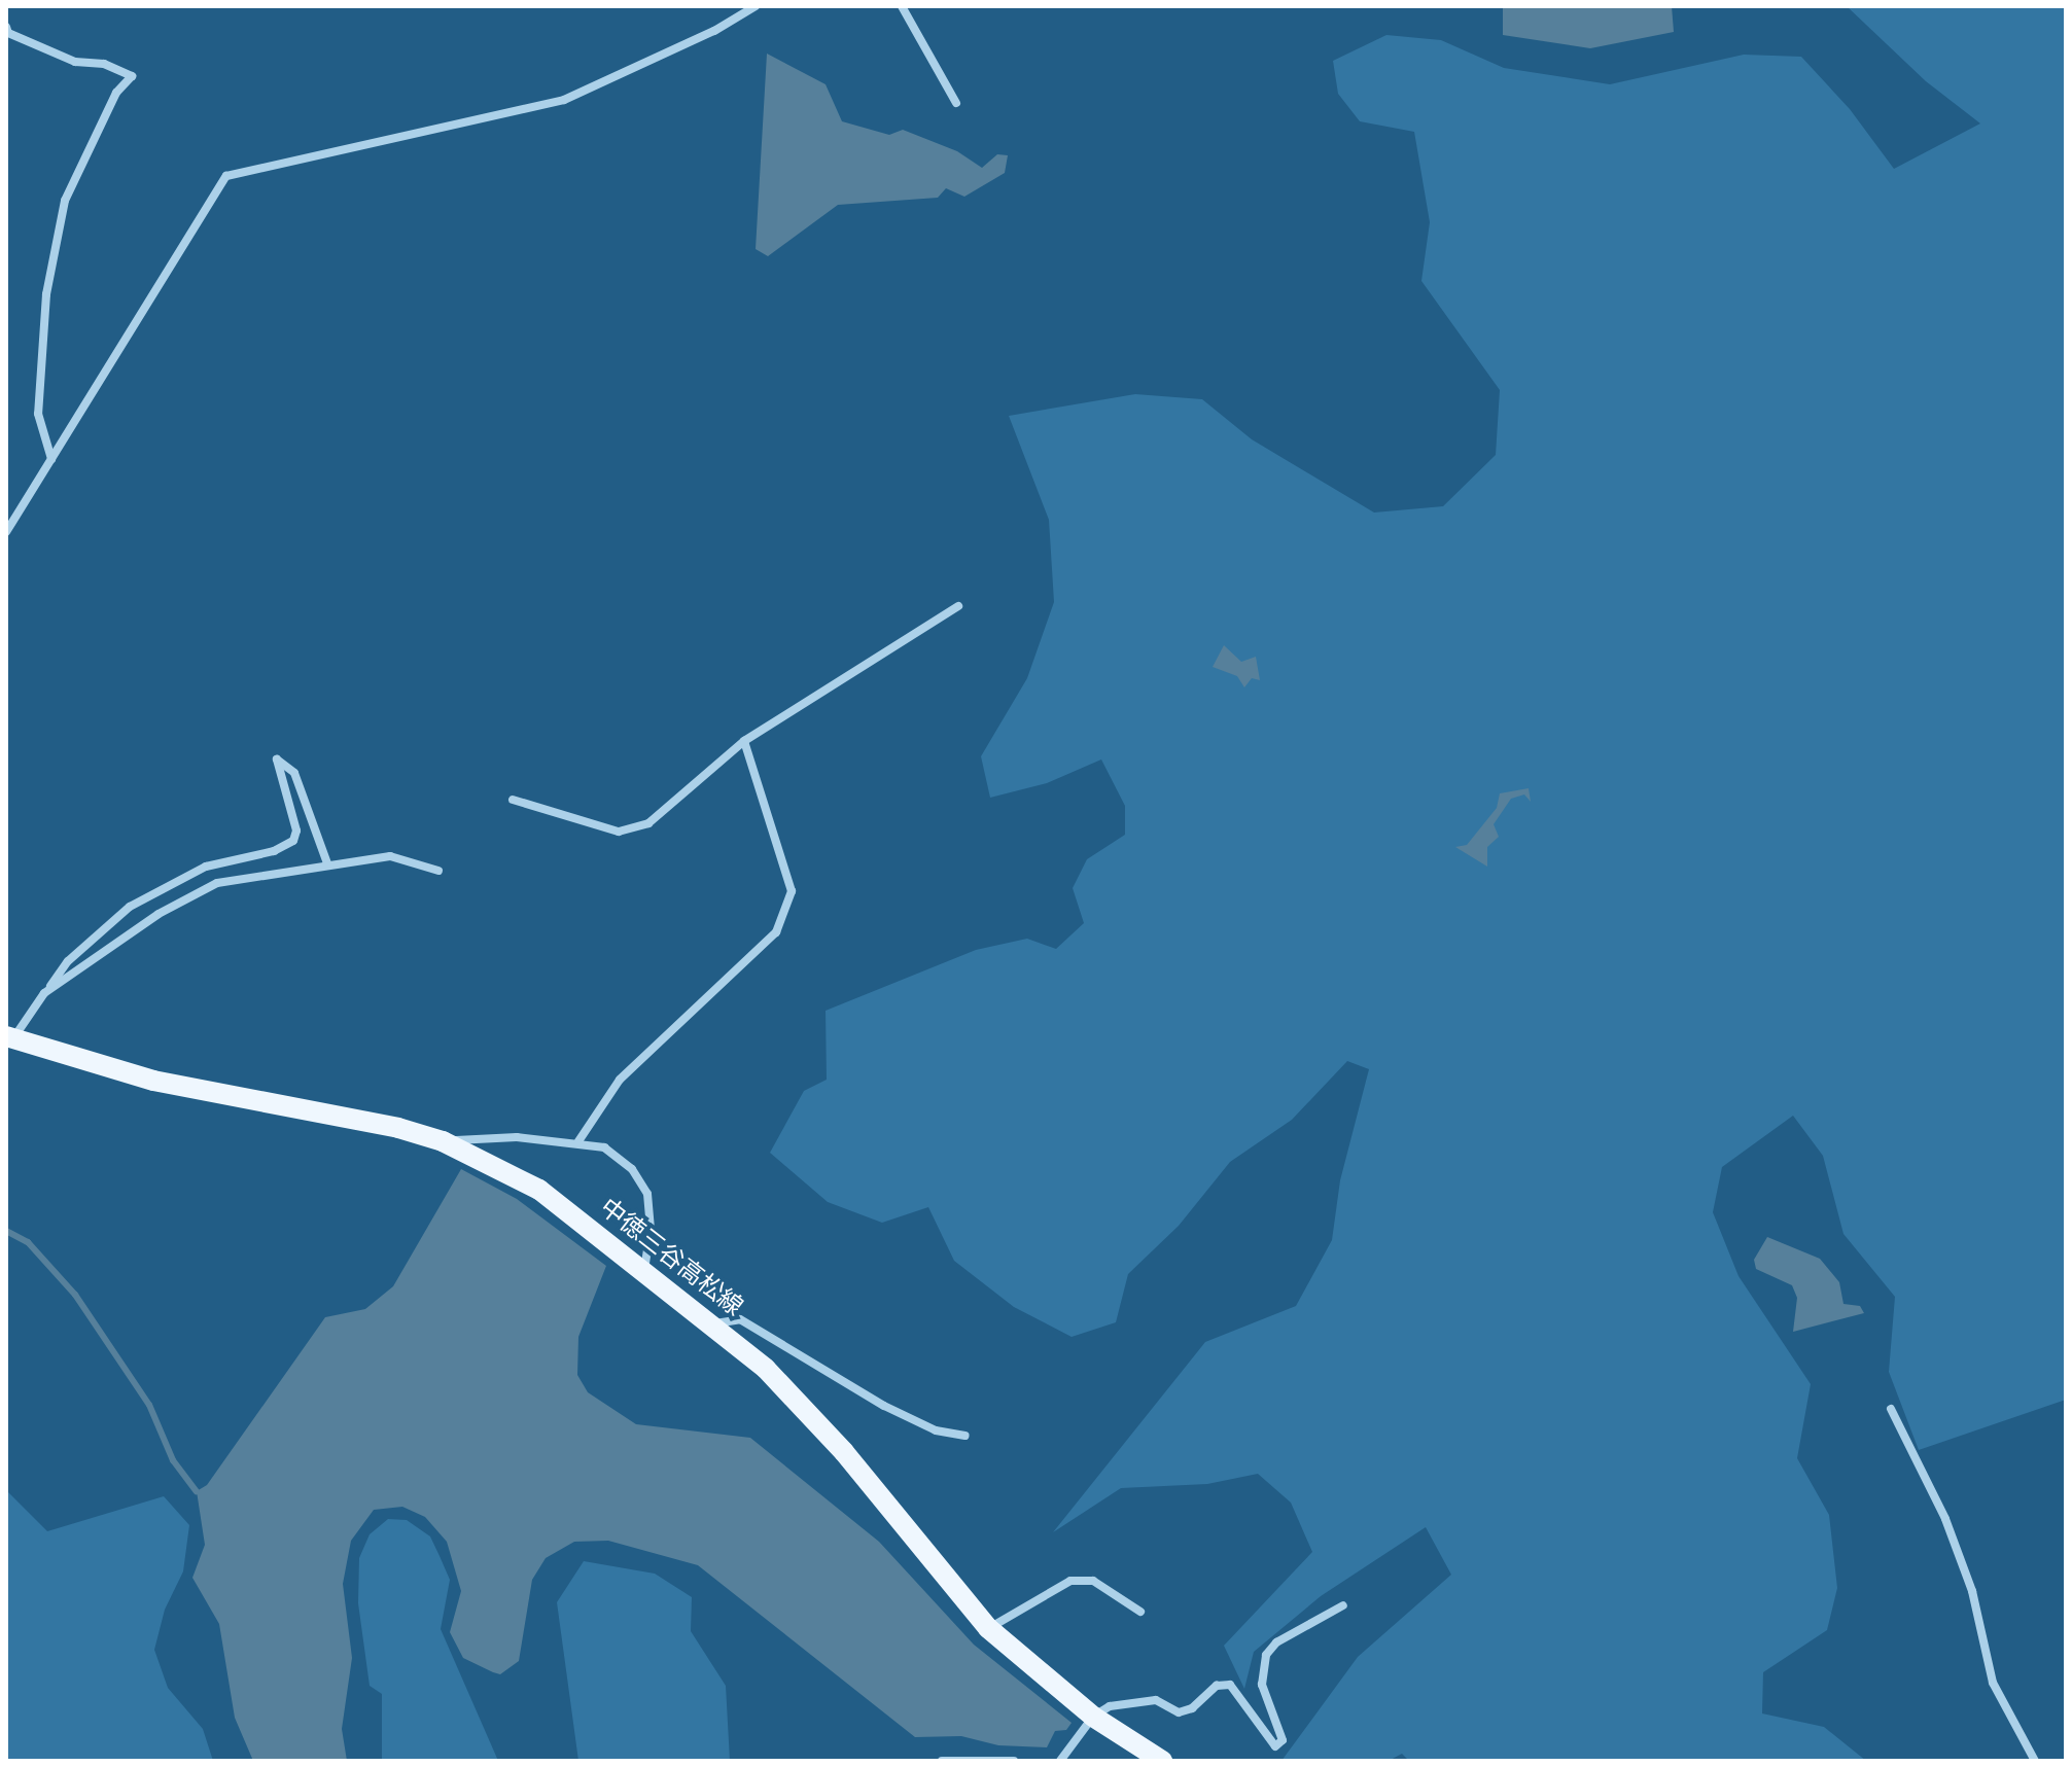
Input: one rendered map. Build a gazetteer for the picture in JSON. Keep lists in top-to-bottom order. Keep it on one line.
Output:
{"streets":{"main road":["中徳三谷高松線"]}}
